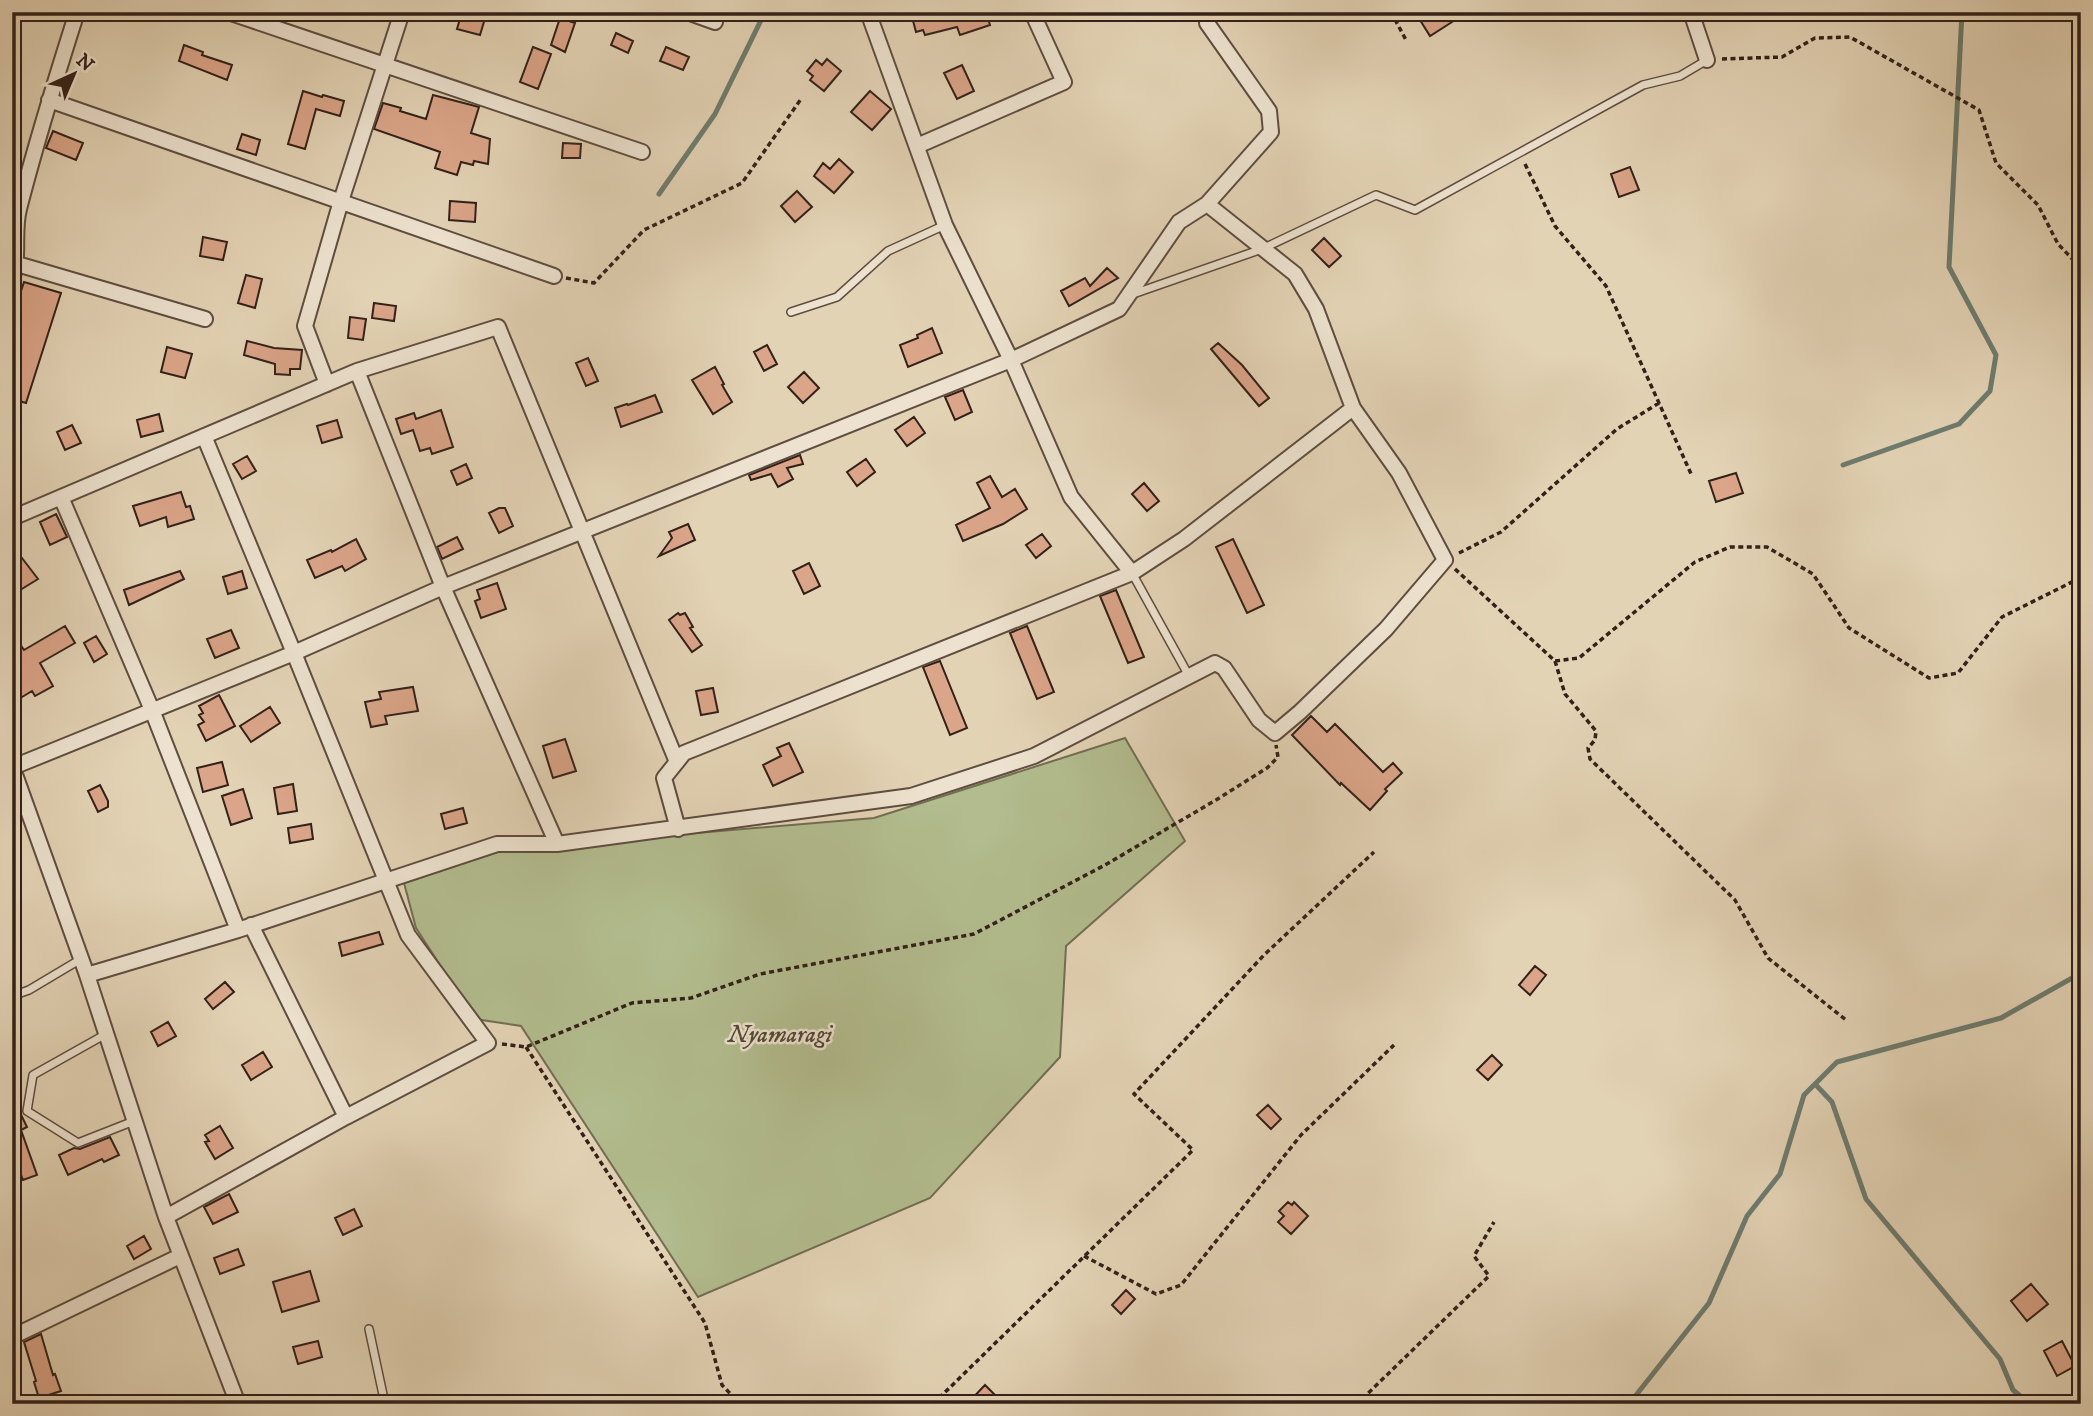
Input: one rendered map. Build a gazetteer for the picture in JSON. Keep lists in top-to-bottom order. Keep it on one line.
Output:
{"parks":["Nyamaragi"],"north":"top right"}
